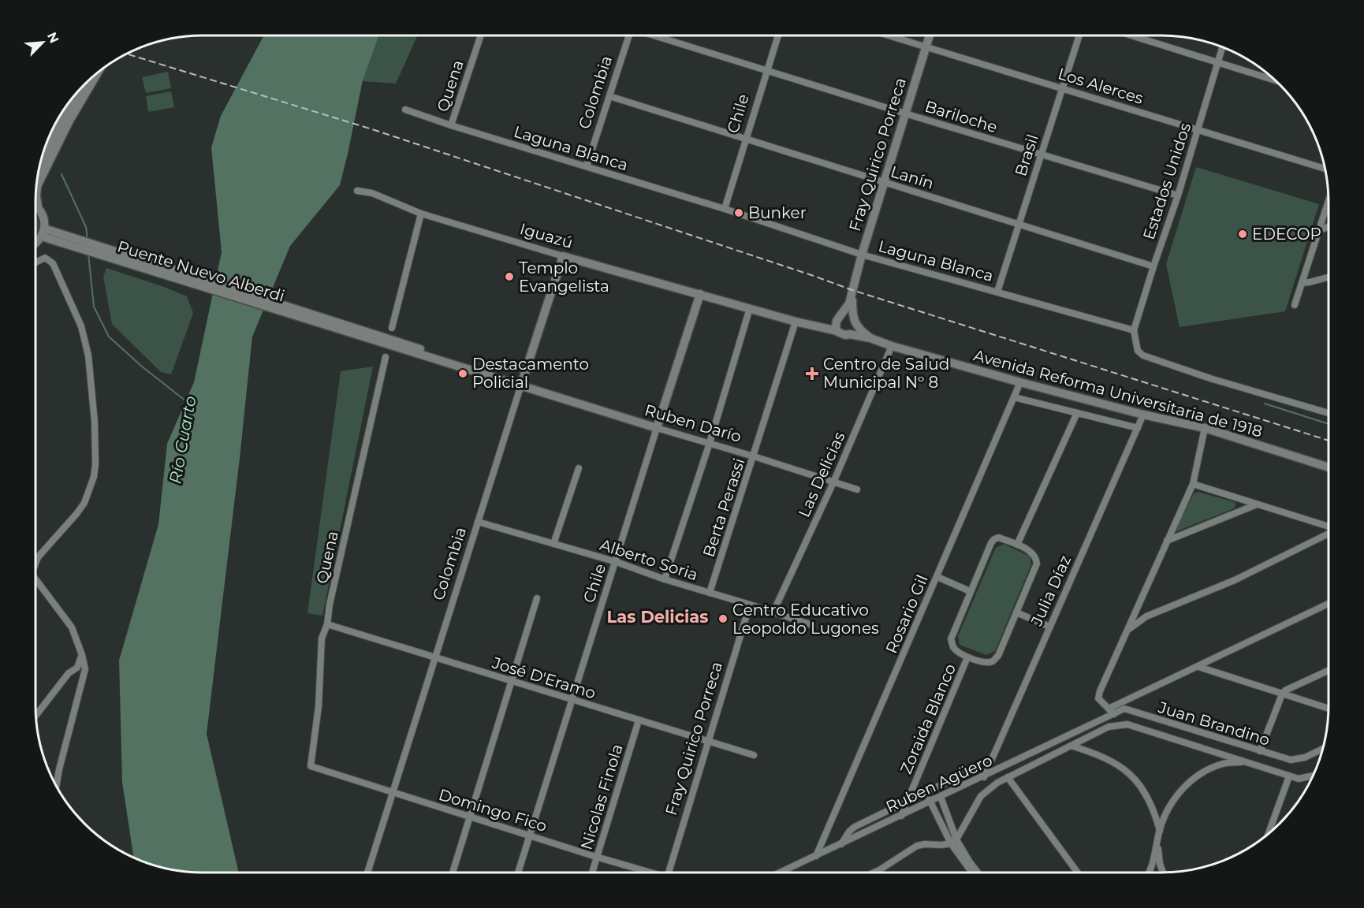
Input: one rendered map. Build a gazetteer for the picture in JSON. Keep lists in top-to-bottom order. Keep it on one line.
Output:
{"streets":{"main road":["Colombia","Chile","Fray Quirico Porreca","Iguazú","Puente Nuevo Alberdi","Avenida Reforma Universitaria de 1918","Ruben Darío"],"street":["Quena","Los Alerces","Bariloche","Laguna Blanca","Brasil","Lanín","Estados Unidos","Las Delicias","Berta Perassi","Alberto Soria","Julia Díaz","Rosario Gil","José D'Eramo","Zoraida Blanco","Juan Brandino","Ruben Agüero","Nicolas Finola","Domingo Fico"]},"crossings":[["Quena","Laguna Blanca"],["Quena","José D'Eramo"],["Quena","Domingo Fico"],["Los Alerces","Fray Quirico Porreca"],["Los Alerces","Brasil"],["Los Alerces","Estados Unidos"],["Colombia","Laguna Blanca"],["Colombia","Lanín"],["Colombia","Iguazú"],["Colombia","Ruben Darío"],["Colombia","Alberto Soria"],["Colombia","José D'Eramo"],["Colombia","Domingo Fico"],["Chile","Bariloche"],["Chile","Laguna Blanca"],["Chile","Lanín"],["Chile","Iguazú"],["Chile","Ruben Darío"],["Chile","Alberto Soria"],["Chile","José D'Eramo"],["Chile","Domingo Fico"],["Bariloche","Fray Quirico Porreca"],["Bariloche","Brasil"],["Bariloche","Estados Unidos"],["Laguna Blanca","Fray Quirico Porreca"],["Laguna Blanca","Brasil"],["Laguna Blanca","Estados Unidos"],["Fray Quirico Porreca","Lanín"],["Fray Quirico Porreca","Iguazú"],["Fray Quirico Porreca","Alberto Soria"],["Fray Quirico Porreca","José D'Eramo"],["Brasil","Lanín"],["Lanín","Estados Unidos"],["Iguazú","Berta Perassi"],["Puente Nuevo Alberdi","Ruben Darío"],["Avenida Reforma Universitaria de 1918","Las Delicias"],["Avenida Reforma Universitaria de 1918","Julia Díaz"],["Avenida Reforma Universitaria de 1918","Rosario Gil"],["Ruben Darío","Las Delicias"],["Ruben Darío","Berta Perassi"],["Las Delicias","Alberto Soria"],["Berta Perassi","Alberto Soria"],["Julia Díaz","Ruben Agüero"],["Rosario Gil","Ruben Agüero"],["José D'Eramo","Nicolas Finola"],["Zoraida Blanco","Ruben Agüero"],["Juan Brandino","Ruben Agüero"],["Nicolas Finola","Domingo Fico"]],"districts":["Las Delicias"],"water":["Río Cuarto"],"places":{"other":["Bunker","EDECOP","Templo Evangelista","Destacamento Policial","Centro Educativo Leopoldo Lugones"],"health":["Centro de Salud Municipal Nº 8"]},"north":"top right"}
